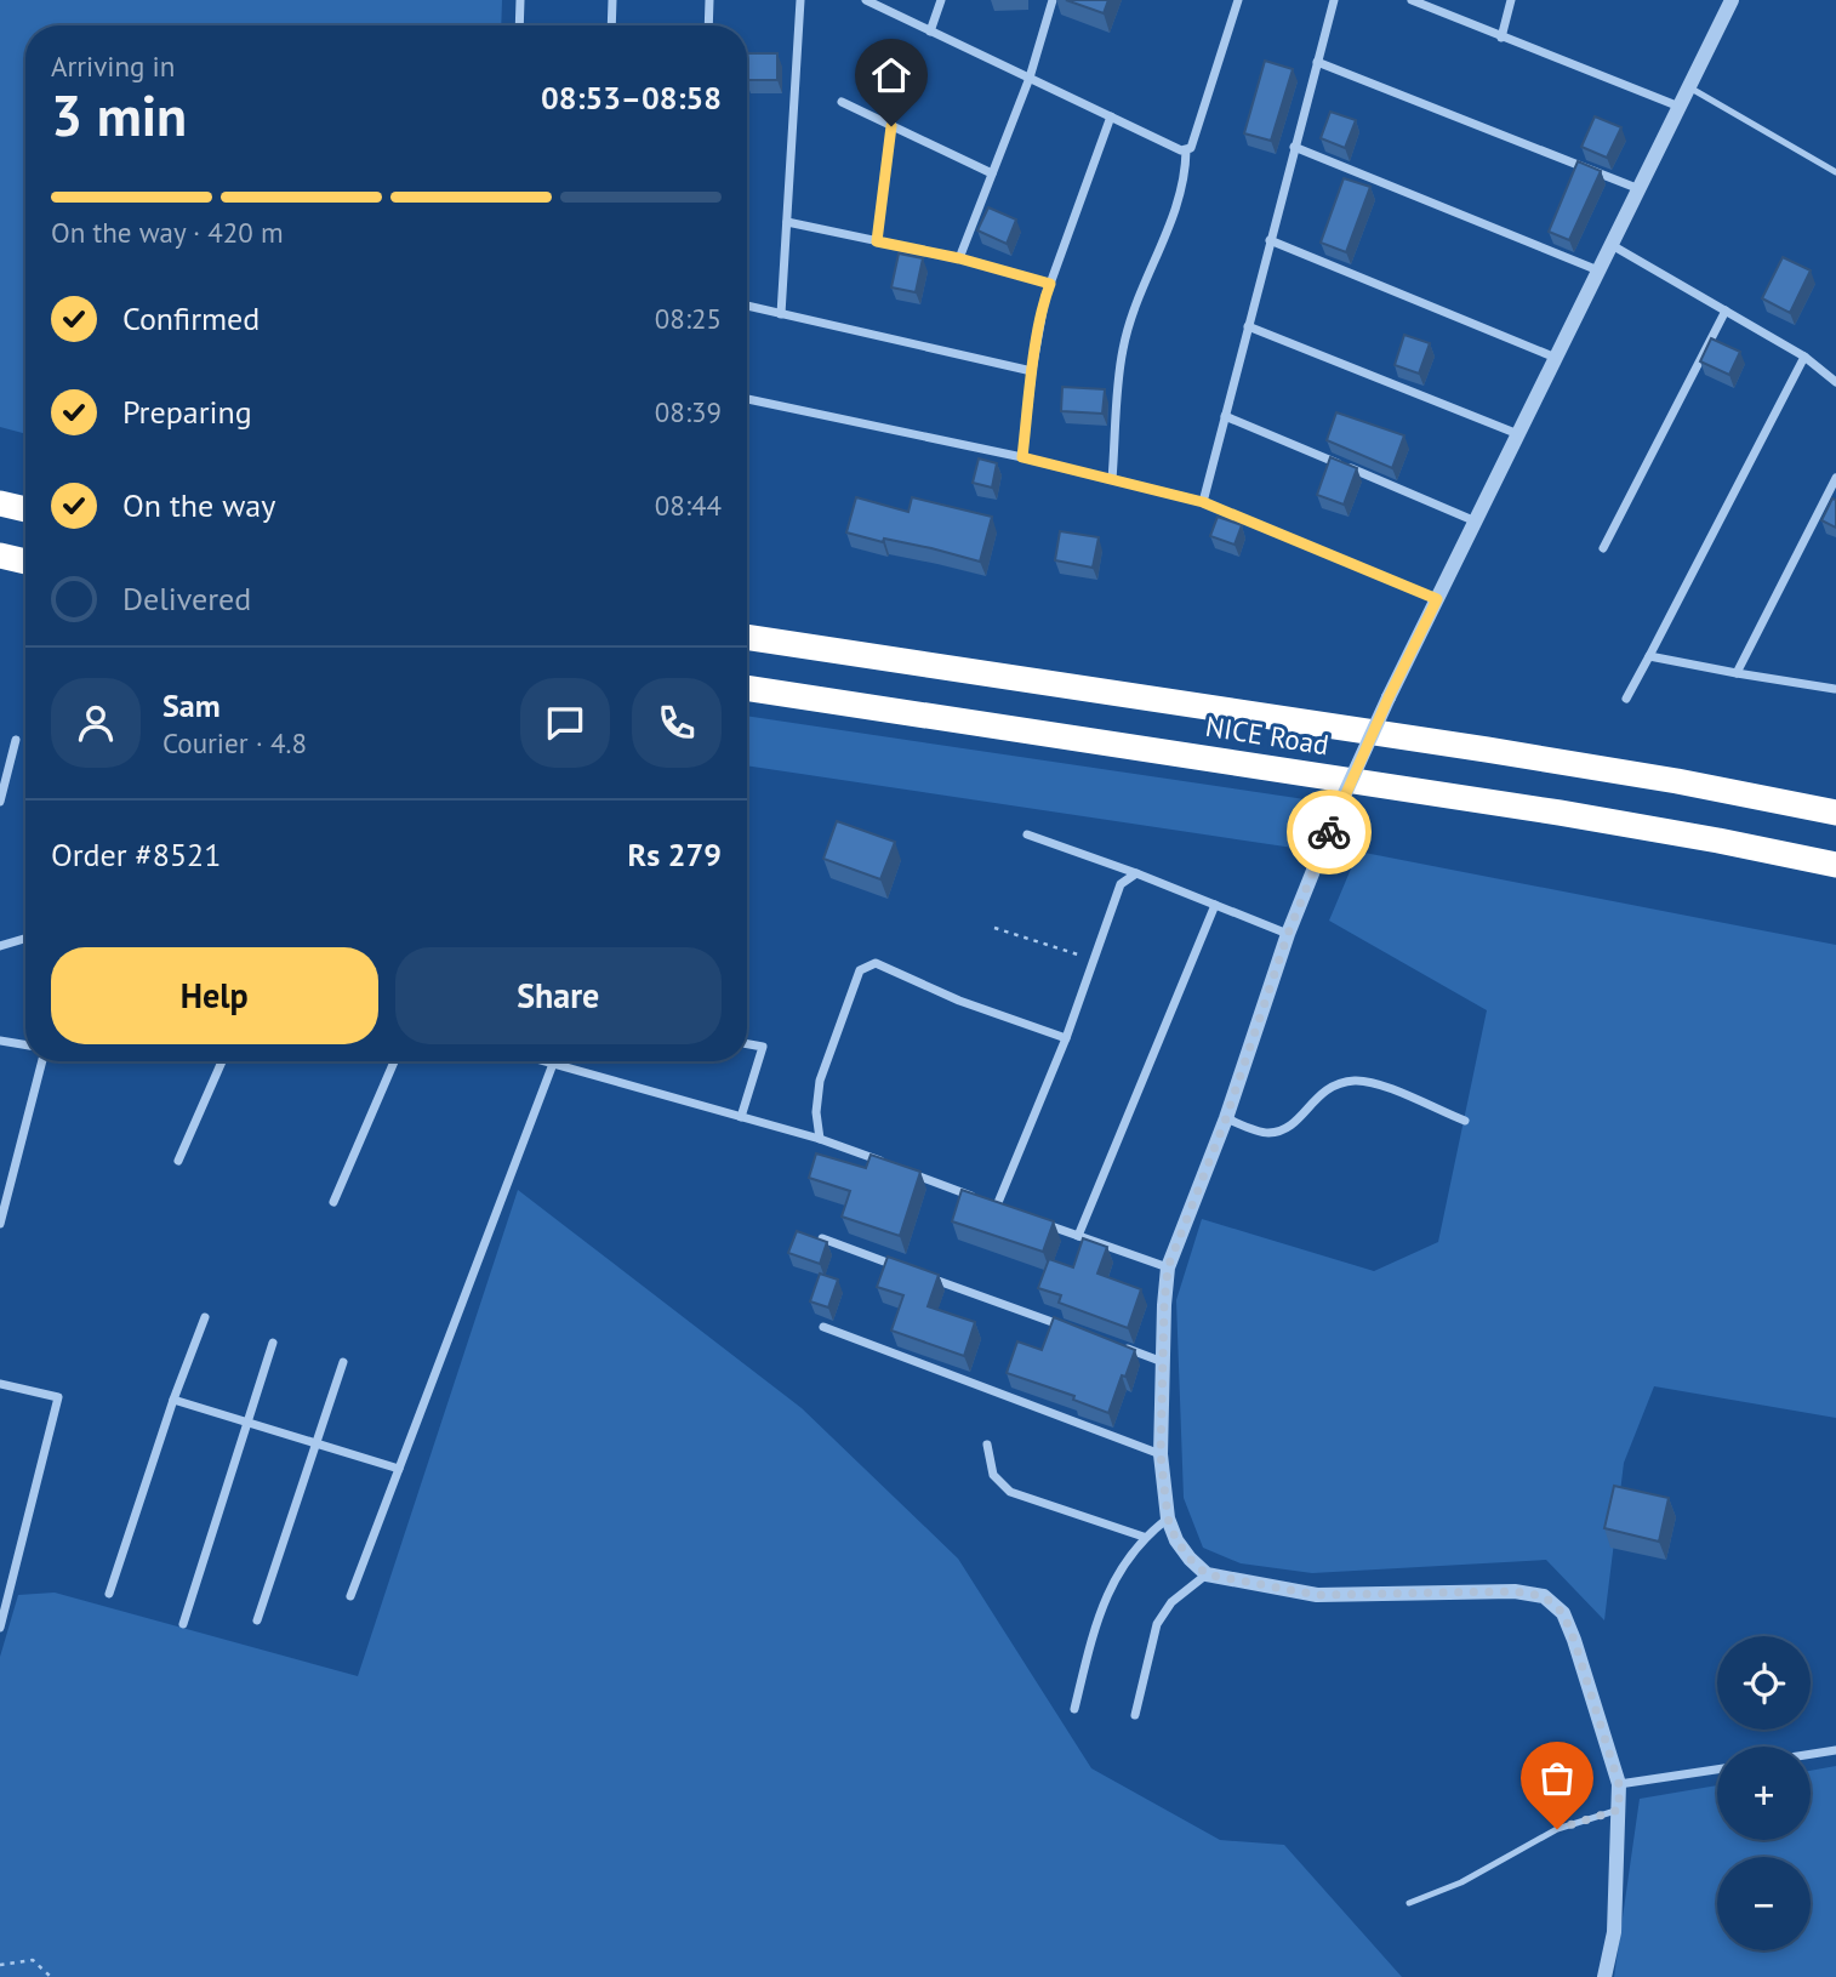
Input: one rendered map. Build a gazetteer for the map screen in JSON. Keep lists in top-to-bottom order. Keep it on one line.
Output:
{"streets":{"highway":["NICE Road"]},"page":{"heading":["3 min","Arriving in","08:53–08:58"],"panel":["Sam","Courier · 4.8","Order #8521","Rs 279"],"bar":"On the way · 420 m","list":[["Confirmed","08:25"],["Preparing","08:39"],["On the way","08:44"],"Delivered"],"buttons":["Help","Share"],"map_buttons":["+","−"]}}
